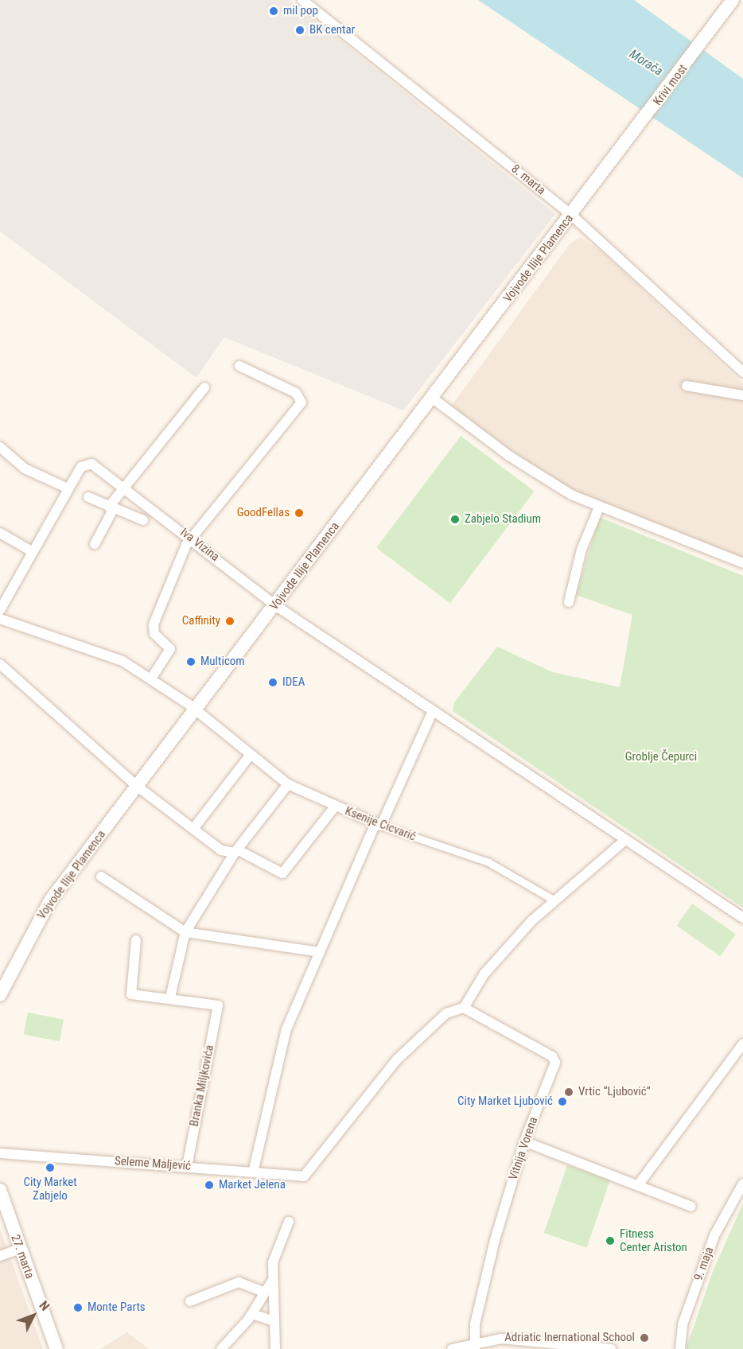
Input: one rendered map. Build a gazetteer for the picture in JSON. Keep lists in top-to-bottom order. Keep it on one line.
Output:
{"streets":{"street":["Krivi most","8. marta","Vojvode Ilije Plamenca","Iva Vizina","Ksenije Cicvarić","Branka Miljkovića","Vitnija Vorena","Seleme Maljević","27. marta","9. maja"]},"crossings":[["Krivi most","Vojvode Ilije Plamenca"],["8. marta","Vojvode Ilije Plamenca"],["Vojvode Ilije Plamenca","Iva Vizina"],["Vojvode Ilije Plamenca","Ksenije Cicvarić"],["Branka Miljkovića","Seleme Maljević"],["Vitnija Vorena","Seleme Maljević"]],"water":["Morača"],"parks":["Groblje Čepurci"],"places":["mil pop","BK centar","GoodFellas","Zabjelo Stadium","Caffinity","Multicom","IDEA","Vrtic “Ljubović”","City Market Ljubović","City Market Zabjelo","Market Jelena","Fitness Center Ariston","Monte Parts","Adriatic Inernational School"],"north":"top right"}
